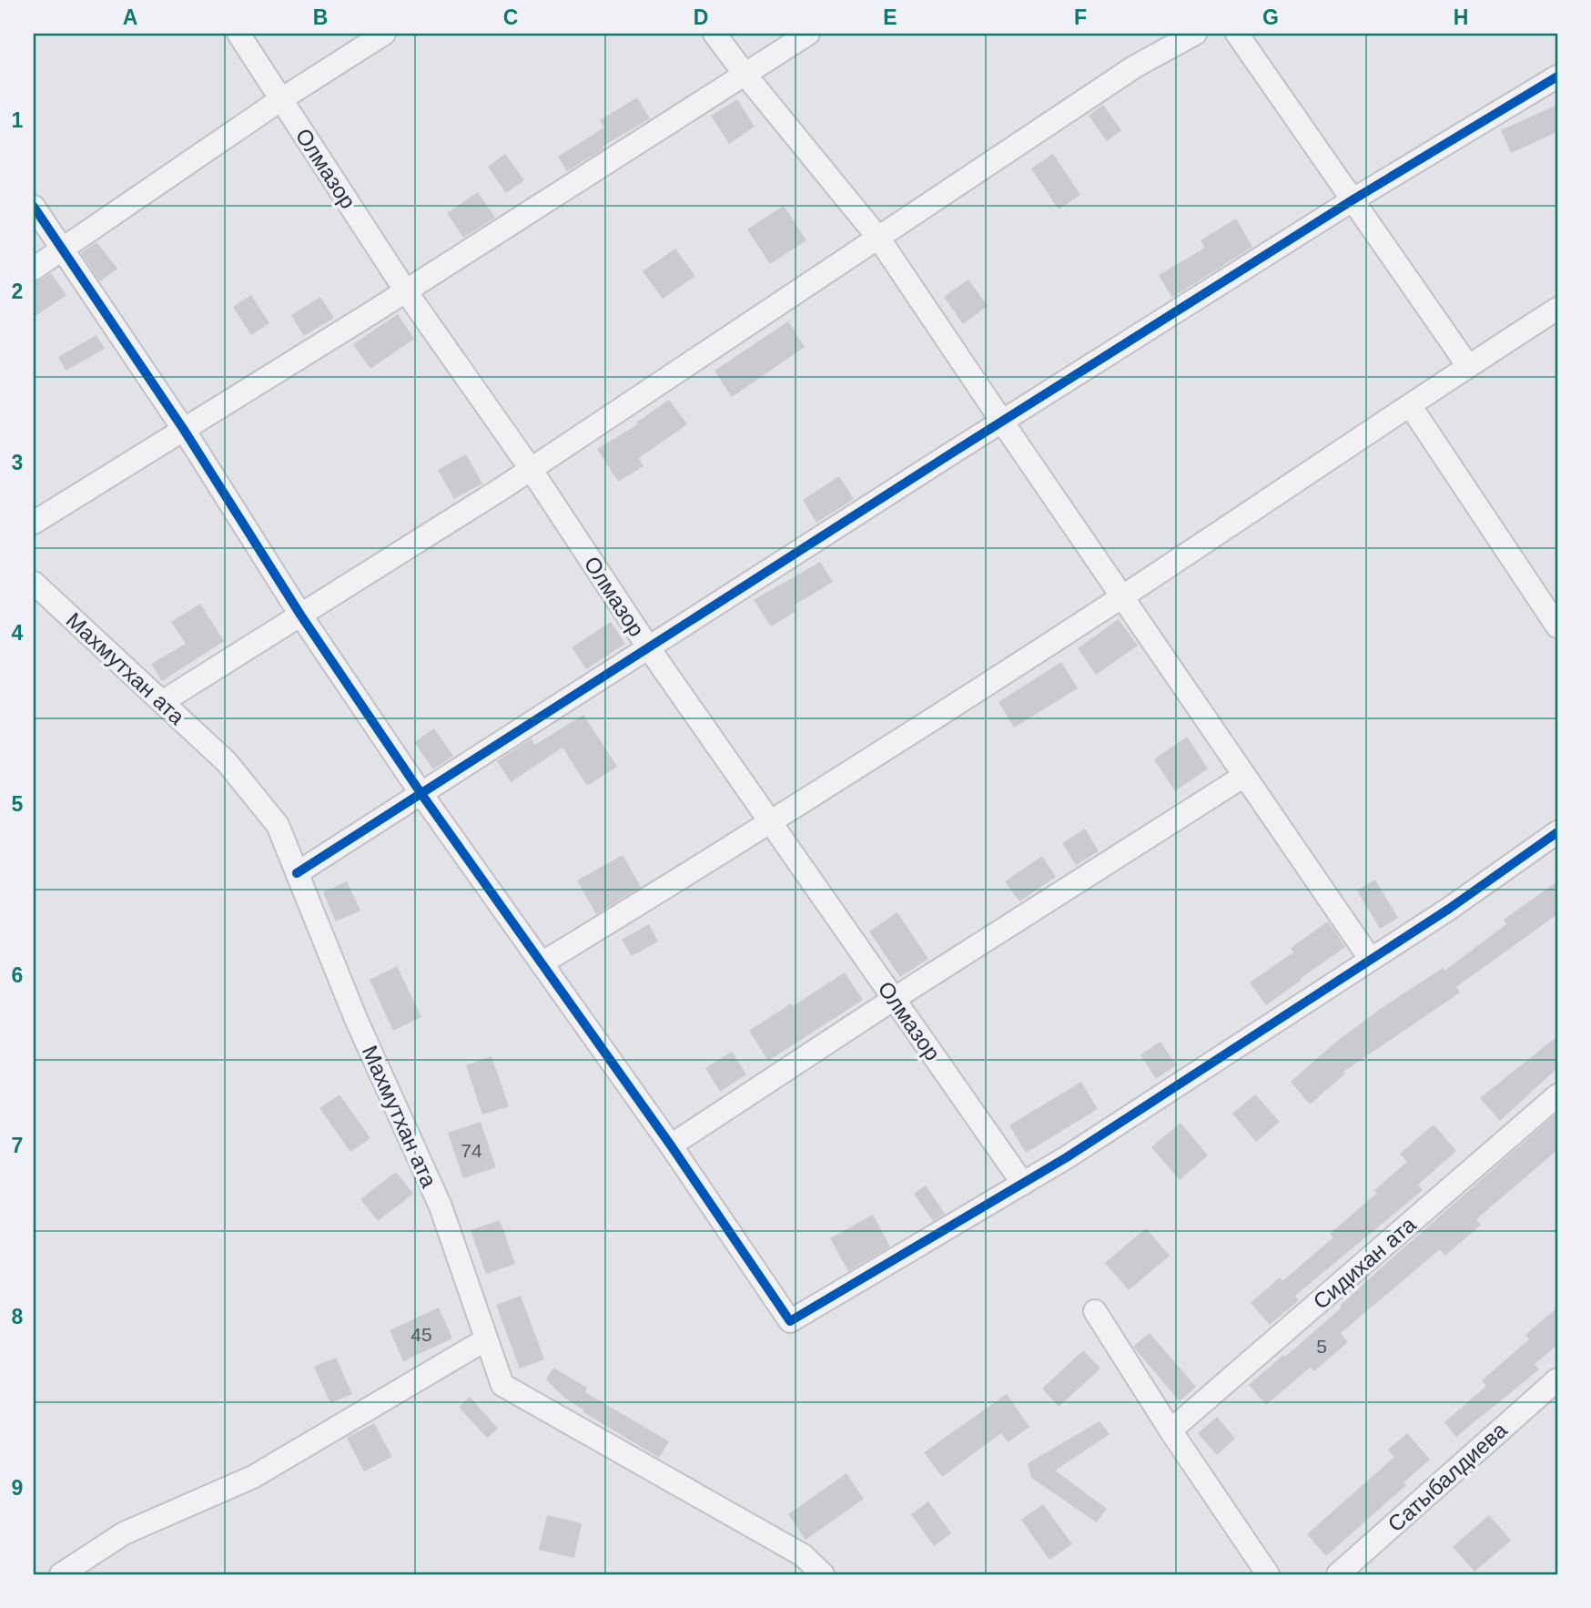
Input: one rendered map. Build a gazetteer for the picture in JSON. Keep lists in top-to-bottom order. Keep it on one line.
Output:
{"streets":{"street":["Олмазор","Махмутхан ата","Сидихан ата","Сатыбалдиева"]},"house_numbers":["74","45","5"],"grid":{"columns":["A","B","C","D","E","F","G","H"],"rows":["1","2","3","4","5","6","7","8","9"]}}
